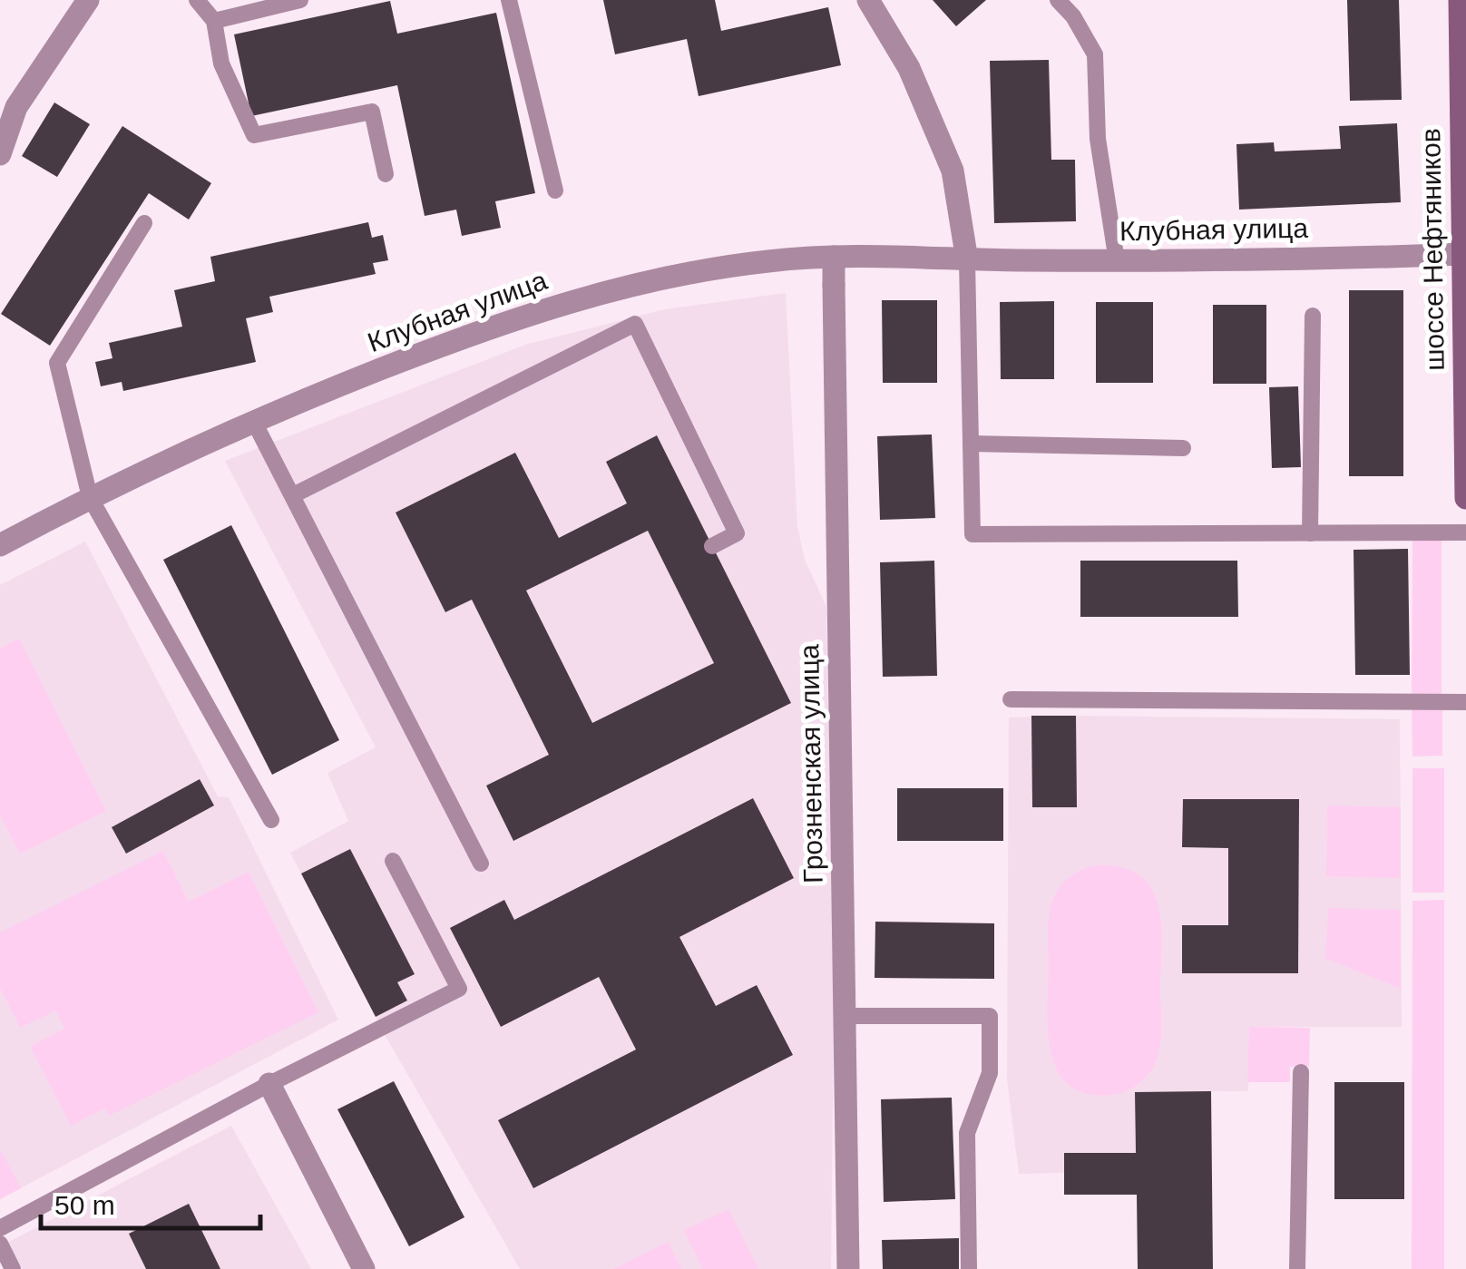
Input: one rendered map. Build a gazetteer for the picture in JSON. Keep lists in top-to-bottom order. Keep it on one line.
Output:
{"streets":{"main road":["шоссе Нефтяников"],"street":["Клубная улица","Грозненская улица"]},"crossings":[["Клубная улица","шоссе Нефтяников"],["Клубная улица","Грозненская улица"]],"scale_bar":"50 m"}
